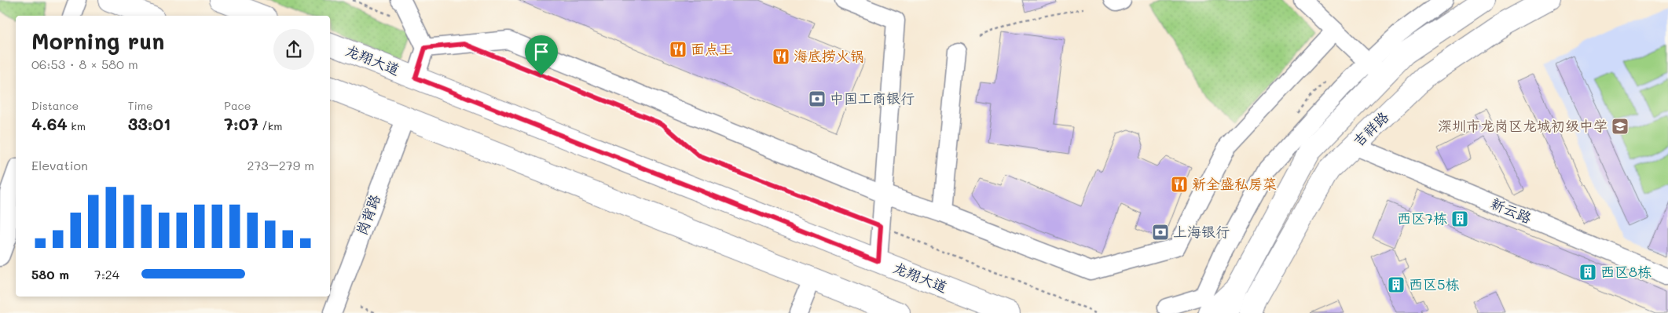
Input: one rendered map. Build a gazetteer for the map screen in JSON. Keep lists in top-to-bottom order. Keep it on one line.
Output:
{"streets":{"main road":["龙翔大道","吉祥路"],"street":["新云路","岗背路"]},"crossings":[["吉祥路","新云路"]],"places":{"restaurant":["面点王","海底捞火锅","新全盛私房菜"],"bank":["中国工商银行","上海银行"],"school or university":["深圳市龙岗区龙城初级中学"],"building":["西区7栋","西区8栋","西区5栋"]},"page":{"heading":["Morning run","06:53 · 8 × 580 m"],"stats":[["Distance","4.64 km"],["Time","33:01"],["Pace","7:07 /km"]],"chart":["Elevation","273–279 m"],"list":[{"name":"580 m","note":"7:24"}]}}
